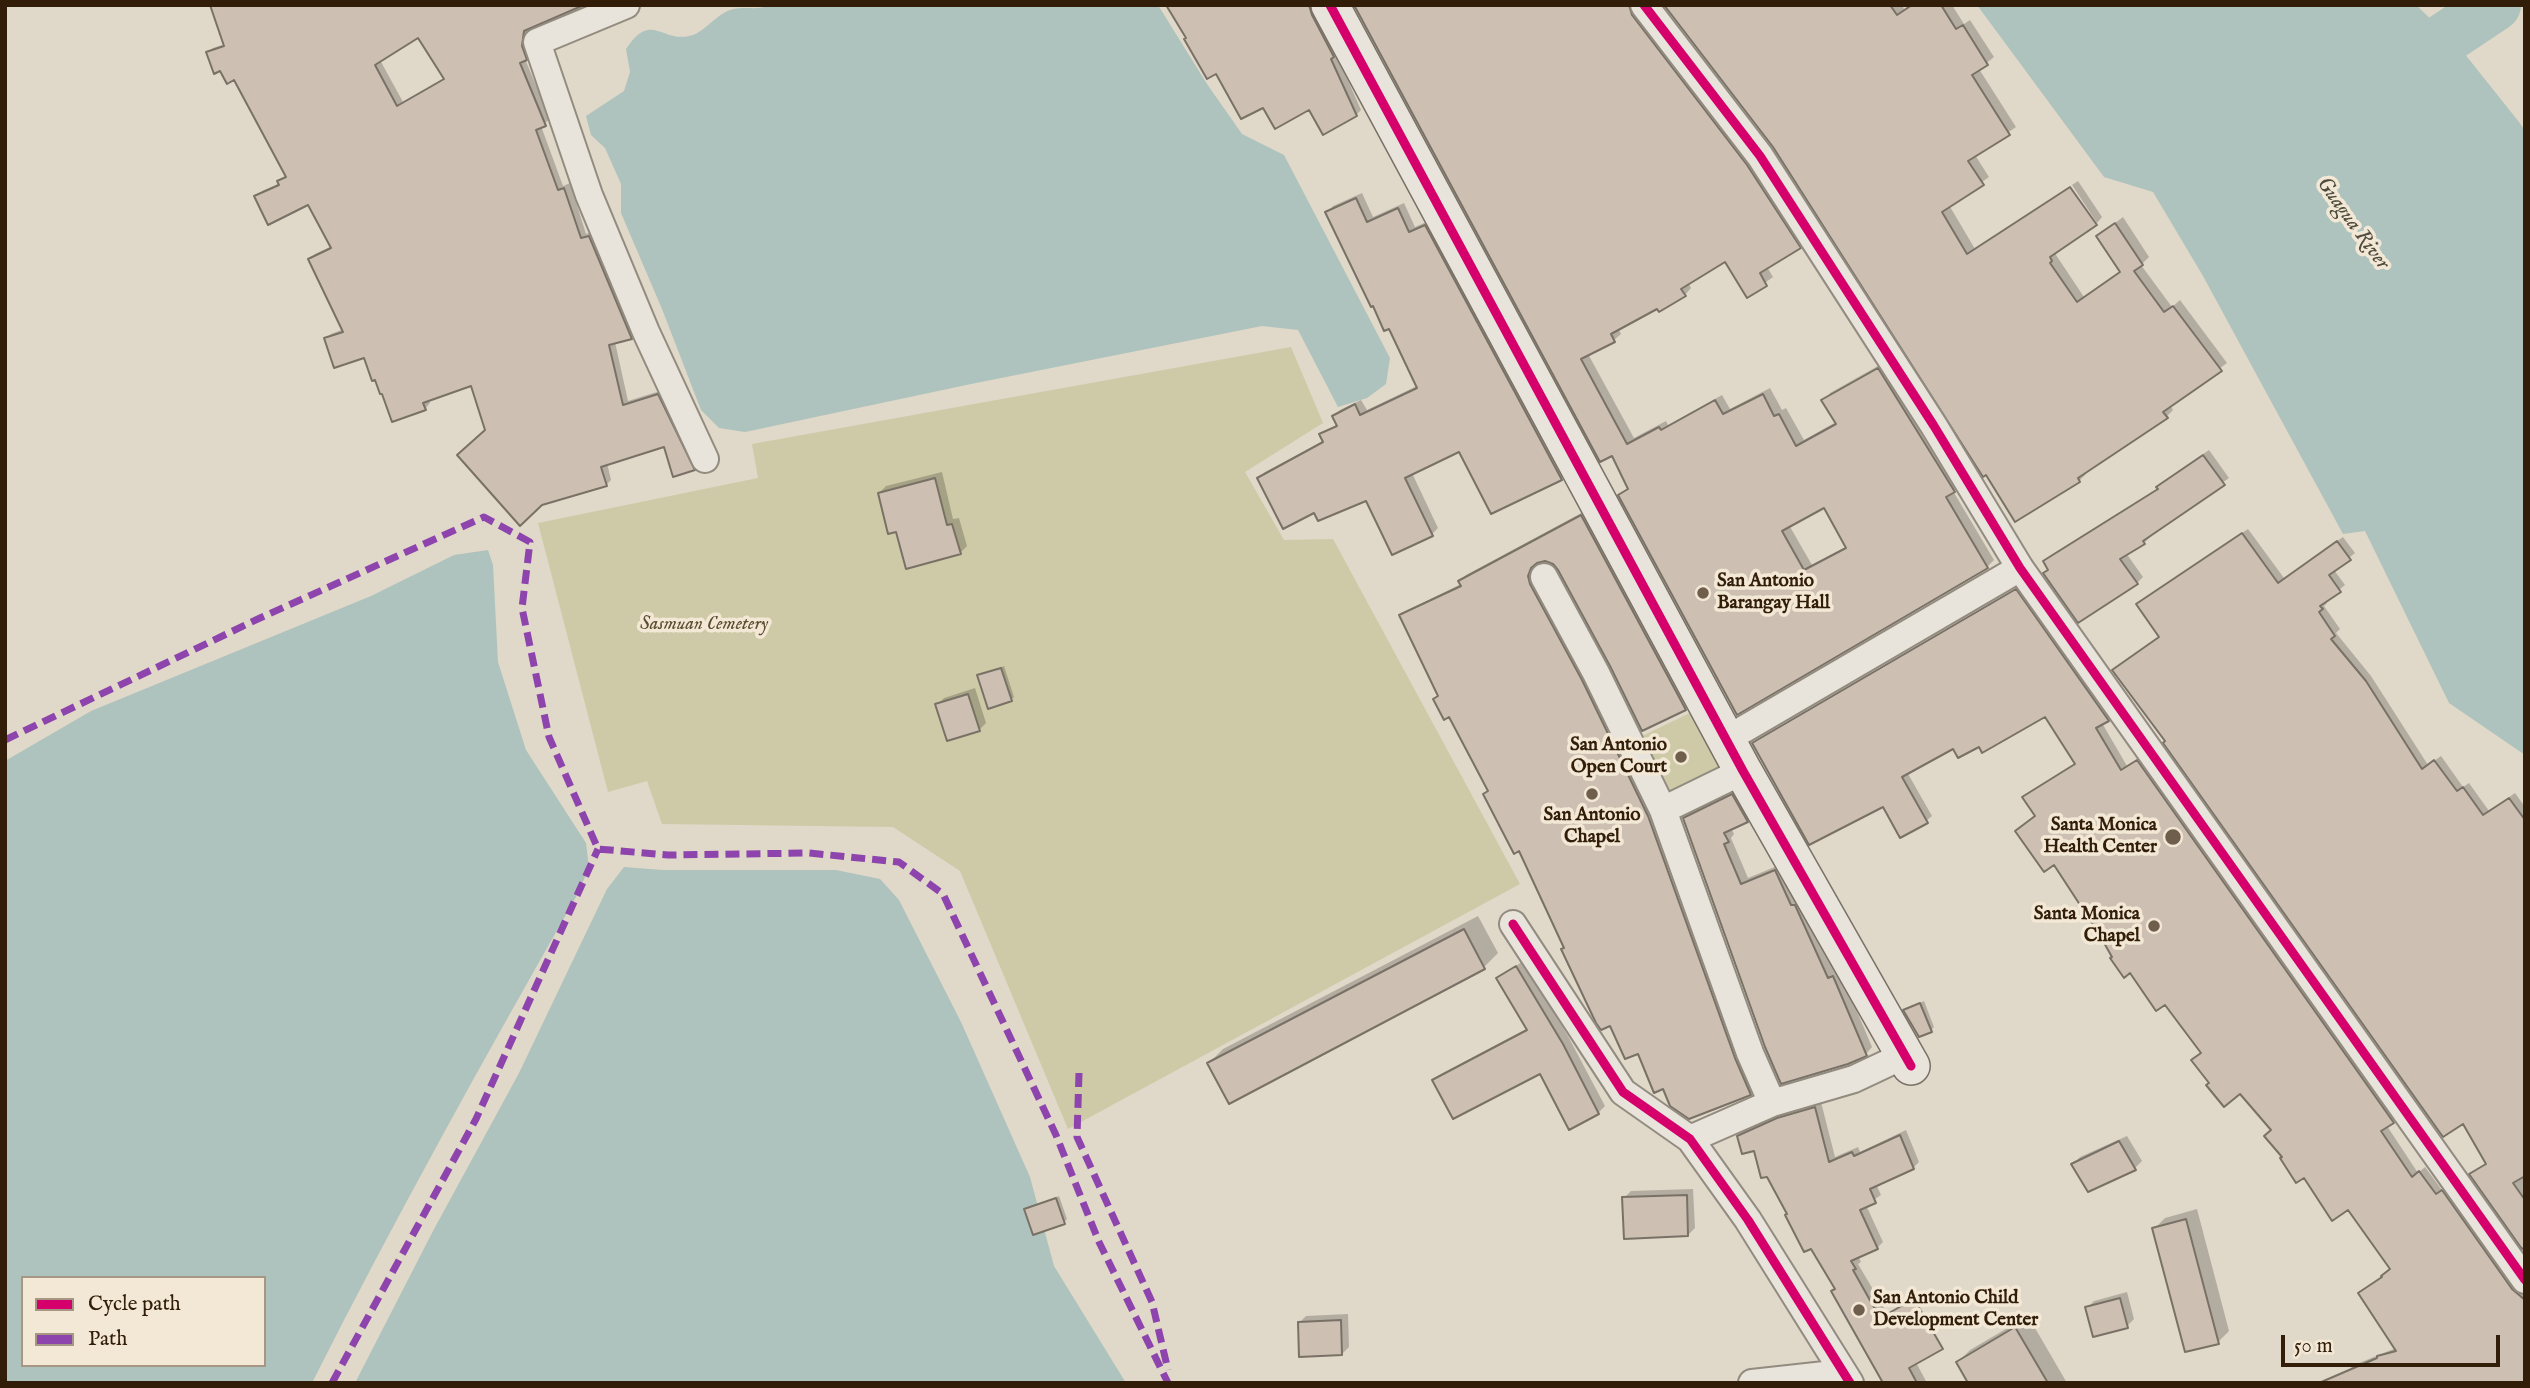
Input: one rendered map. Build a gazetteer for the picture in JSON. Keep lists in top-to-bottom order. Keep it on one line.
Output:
{"water":["Guagua River"],"parks":["Sasmuan Cemetery"],"places":["San Antonio Barangay Hall","San Antonio Open Court","San Antonio Chapel","Santa Monica Health Center","Santa Monica Chapel","San Antonio Child Development Center"],"legend":["Cycle path","Path"],"scale_bar":"50 m"}
